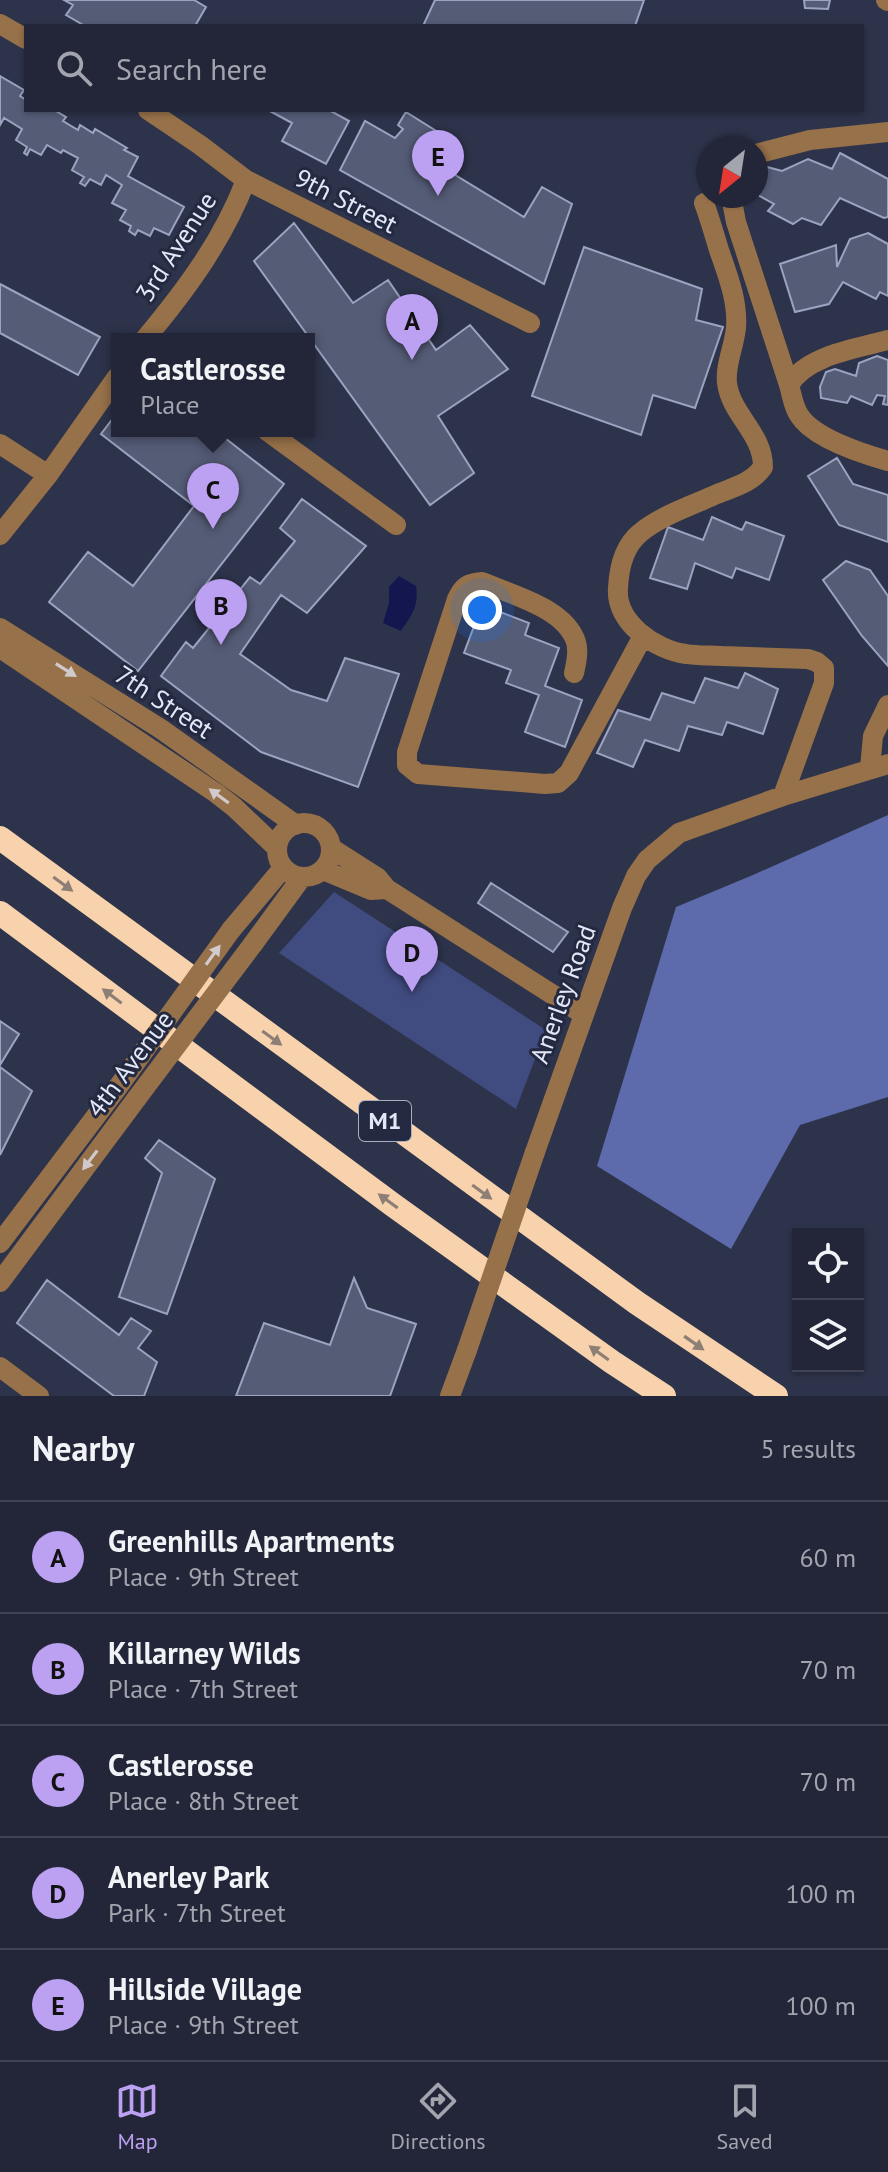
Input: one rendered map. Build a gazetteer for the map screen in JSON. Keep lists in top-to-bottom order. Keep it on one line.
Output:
{"streets":{"highway":["M1"],"street":["9th Street","3rd Avenue","7th Street","Anerley Road","4th Avenue"]},"crossings":[["9th Street","3rd Avenue"],["7th Street","4th Avenue"]],"north":"bottom left","page":{"search":"Search here","pins":["E","A","C","B","D"],"popup":["Castlerosse","Place"],"heading":["Nearby","5 results"],"list":[{"mark":"A","name":"Greenhills Apartments","note":"Place · 9th Street","value":"60 m"},{"mark":"B","name":"Killarney Wilds","note":"Place · 7th Street","value":"70 m"},{"mark":"C","name":"Castlerosse","note":"Place · 8th Street","value":"70 m"},{"mark":"D","name":"Anerley Park","note":"Park · 7th Street","value":"100 m"},{"mark":"E","name":"Hillside Village","note":"Place · 9th Street","value":"100 m"}],"nav":["Map","Directions","Saved"]}}
